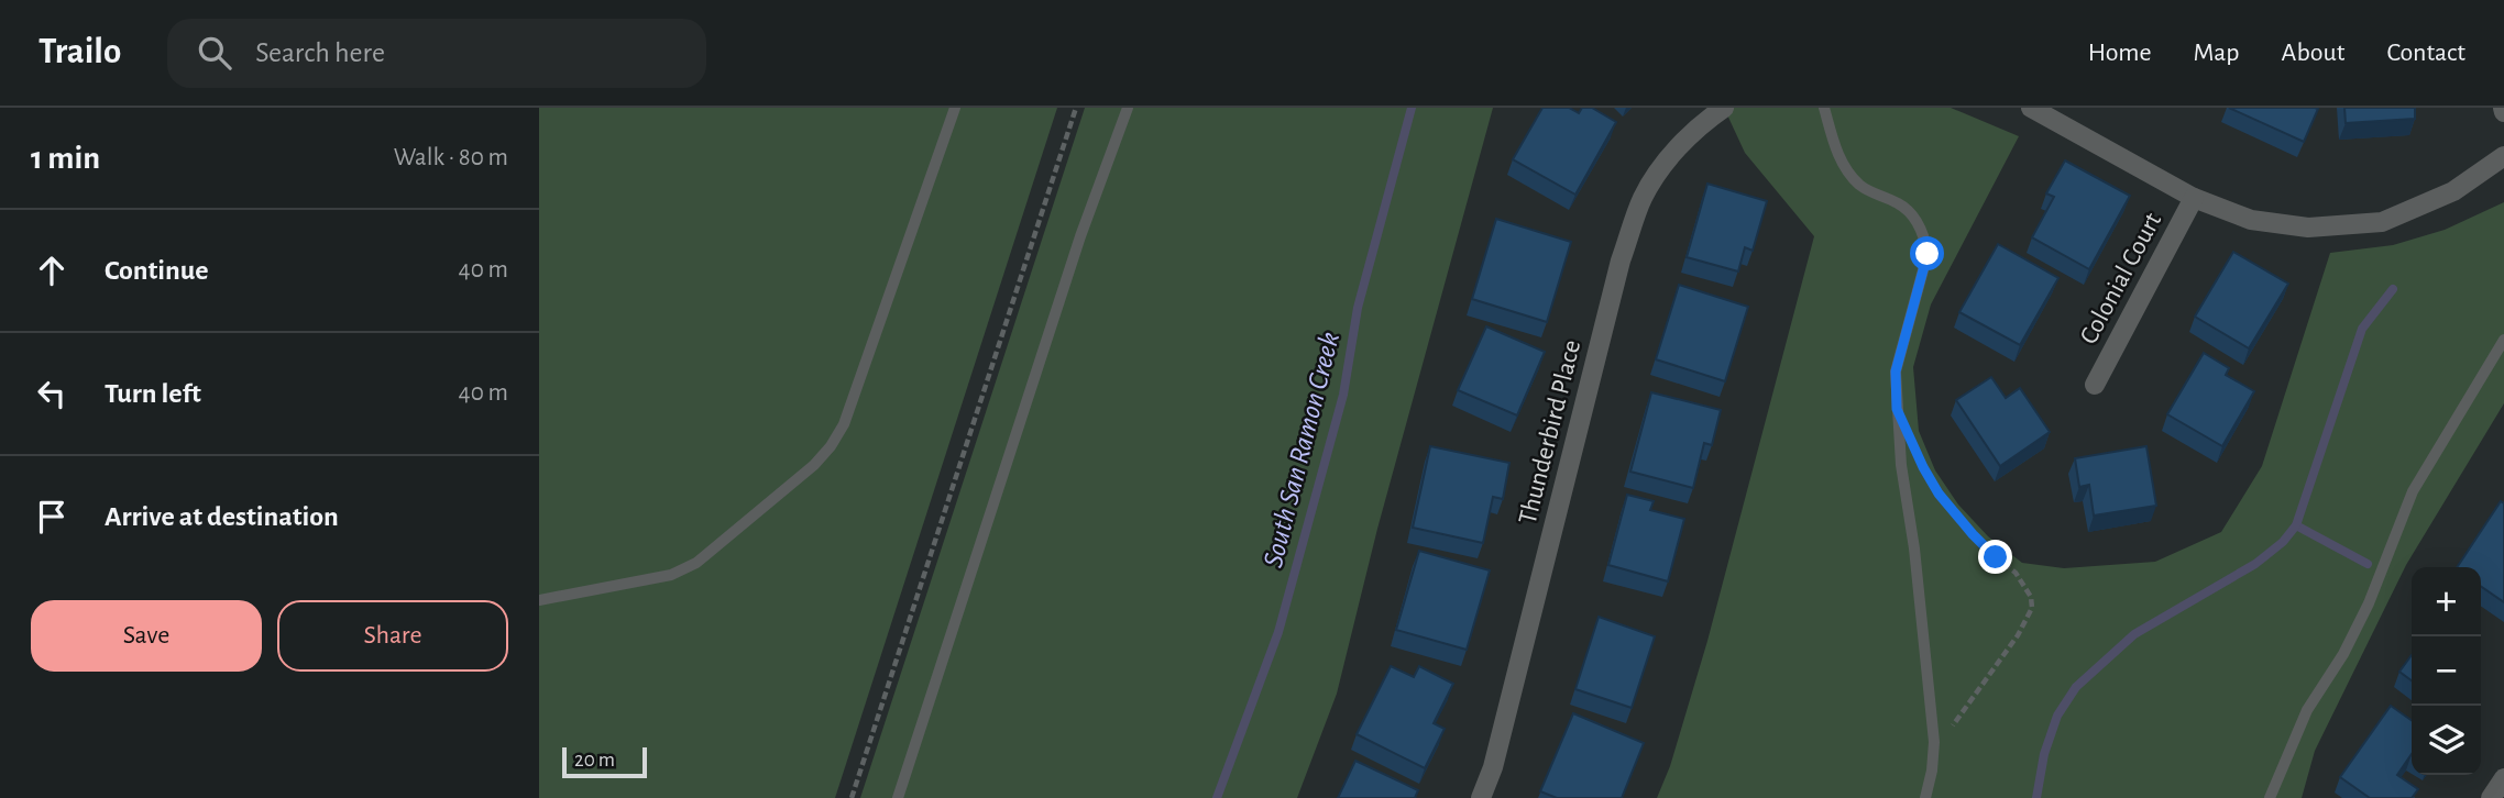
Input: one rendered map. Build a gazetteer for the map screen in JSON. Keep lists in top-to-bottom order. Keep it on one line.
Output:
{"streets":{"street":["Colonial Court","Thunderbird Place"]},"water":["South San Ramon Creek"],"scale_bar":"20 m","page":{"header":"Trailo","search":"Search here","nav":["Home","Map","About","Contact"],"heading":["1 min","Walk · 80 m"],"list":[["Continue","40 m"],["Turn left","40 m"],"Arrive at destination"],"map_buttons":["+","−"],"buttons":["Save","Share"],"scale":"20 m"}}
